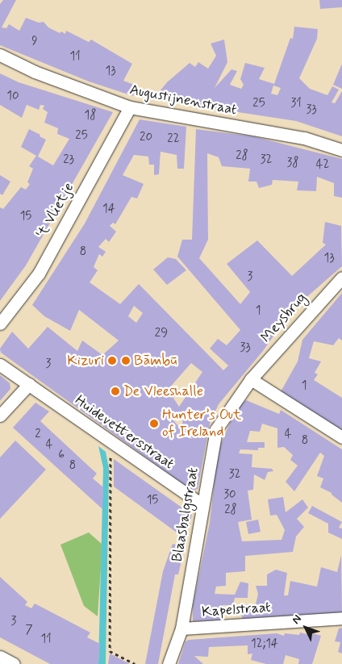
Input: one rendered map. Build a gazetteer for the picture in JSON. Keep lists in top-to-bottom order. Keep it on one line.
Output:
{"streets":{"street":["Augustijnenstraat","'t Vlietje","Meysbrug","Huidevettersstraat","Blaasbalgstraat","Kapelstraat"]},"crossings":[["Augustijnenstraat","'t Vlietje"],["Meysbrug","Blaasbalgstraat"],["Huidevettersstraat","Blaasbalgstraat"],["Blaasbalgstraat","Kapelstraat"]],"places":["Kizuri","Bāmbū","De Vleeshalle","Hunter’s Out of Ireland"],"house_numbers":["9","11","13","10","25","31","33","18","25","20","22","28","23","32","38","42","14","15","8","13","3","1","29","33","3","1","2","4","8","4","6","8","32","30","15","28","3","7","11","12;14"],"north":"top left"}
